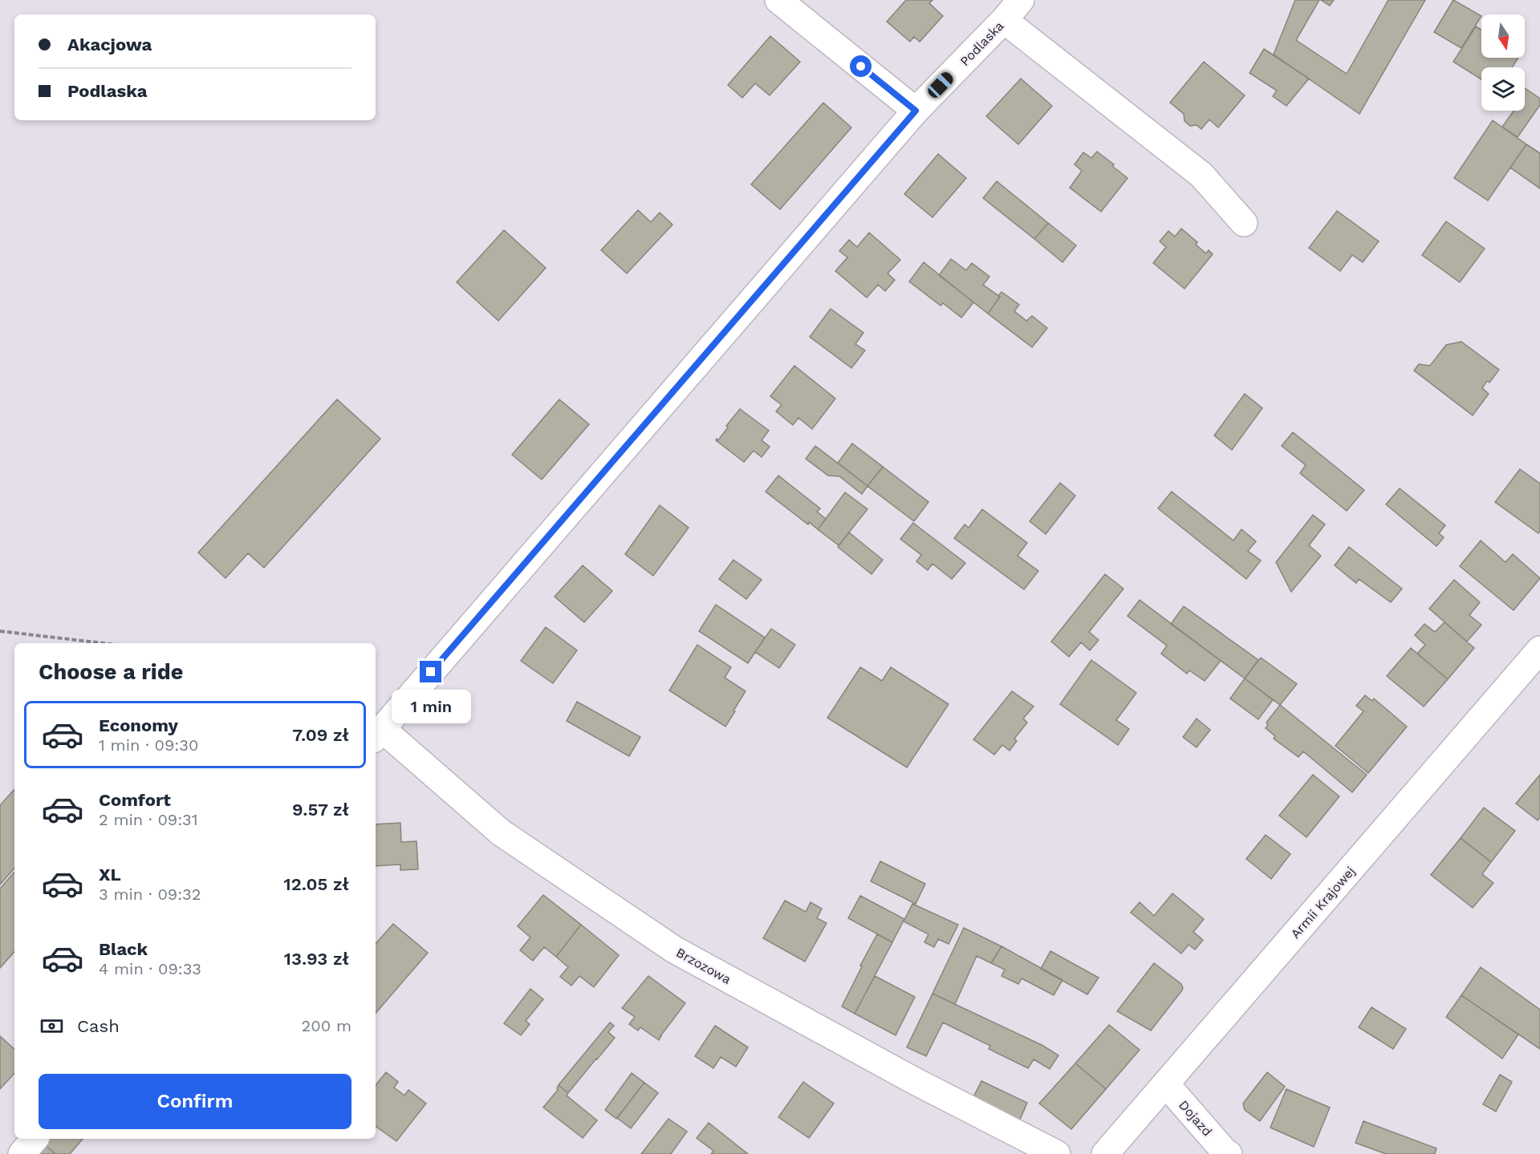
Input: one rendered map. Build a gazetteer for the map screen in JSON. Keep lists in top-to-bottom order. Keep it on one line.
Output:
{"streets":{"street":["Podlaska","Armii Krajowej","Brzozowa","Dojazd"]},"crossings":[["Podlaska","Brzozowa"],["Armii Krajowej","Dojazd"]],"north":"bottom","page":{"banner":["Akacjowa","Podlaska"],"heading":"Choose a ride","bubble":"1 min","list":[{"name":"Economy","note":"1 min · 09:30","value":"7.09 zł"},{"name":"Comfort","note":"2 min · 09:31","value":"9.57 zł"},{"name":"XL","note":"3 min · 09:32","value":"12.05 zł"},{"name":"Black","note":"4 min · 09:33","value":"13.93 zł"}],"pay":["Cash","200 m"],"buttons":"Confirm"}}
